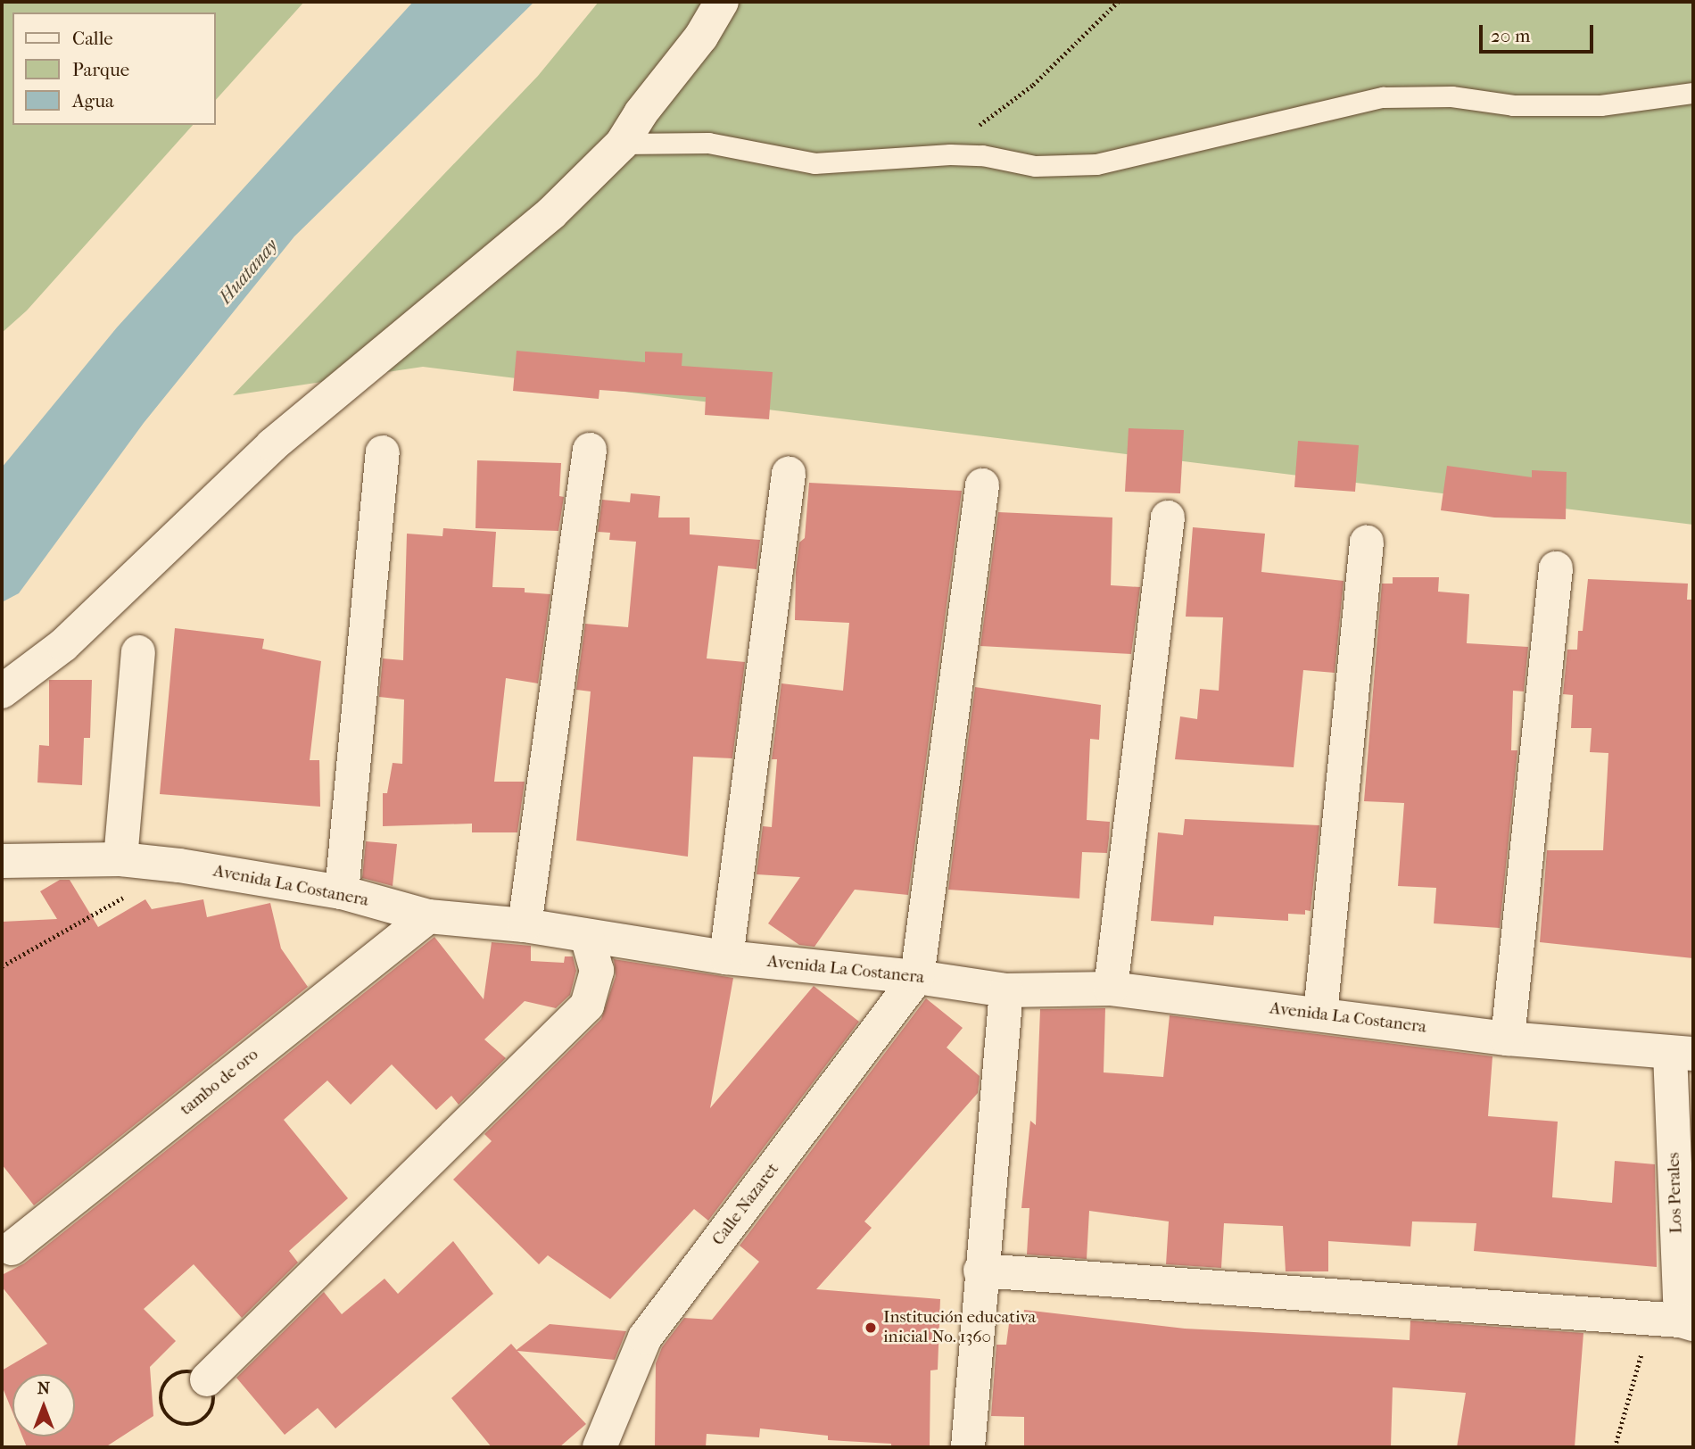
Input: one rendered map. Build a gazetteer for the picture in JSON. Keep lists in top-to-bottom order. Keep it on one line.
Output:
{"streets":{"street":["Avenida La Costanera","tambo de oro","Los Perales","Calle Nazaret"]},"crossings":[["Avenida La Costanera","tambo de oro"],["Avenida La Costanera","Los Perales"],["Avenida La Costanera","Calle Nazaret"]],"water":["Huatanay"],"places":["Institución educativa inicial No. 1360"],"legend":["Calle","Parque","Agua"],"scale_bar":"20 m","north":"top"}
